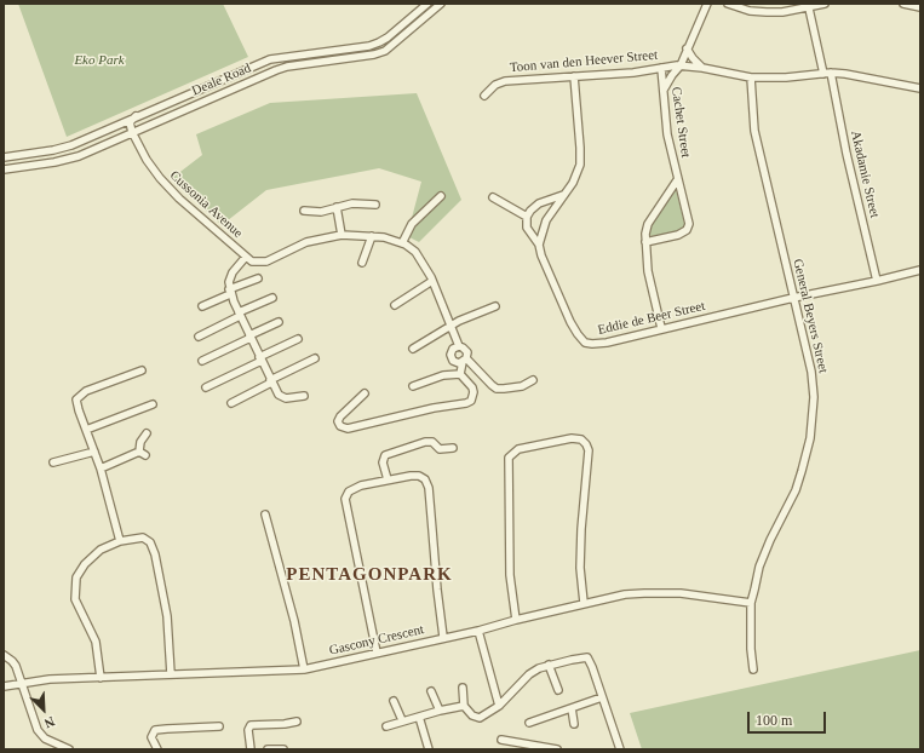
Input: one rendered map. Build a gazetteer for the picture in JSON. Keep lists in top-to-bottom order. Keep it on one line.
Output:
{"streets":{"street":["Toon van den Heever Street","Deale Road","Cachet Street","Akadamie Street","Cussonia Avenue","General Beyers Street","Eddie de Beer Street","Gascony Crescent"]},"crossings":[["Toon van den Heever Street","Cachet Street"],["Toon van den Heever Street","Akadamie Street"],["Toon van den Heever Street","General Beyers Street"],["Deale Road","Cussonia Avenue"],["Akadamie Street","Eddie de Beer Street"],["General Beyers Street","Eddie de Beer Street"],["General Beyers Street","Gascony Crescent"]],"districts":["PENTAGONPARK"],"parks":["Eko Park"],"scale_bar":"100 m","north":"bottom right"}
